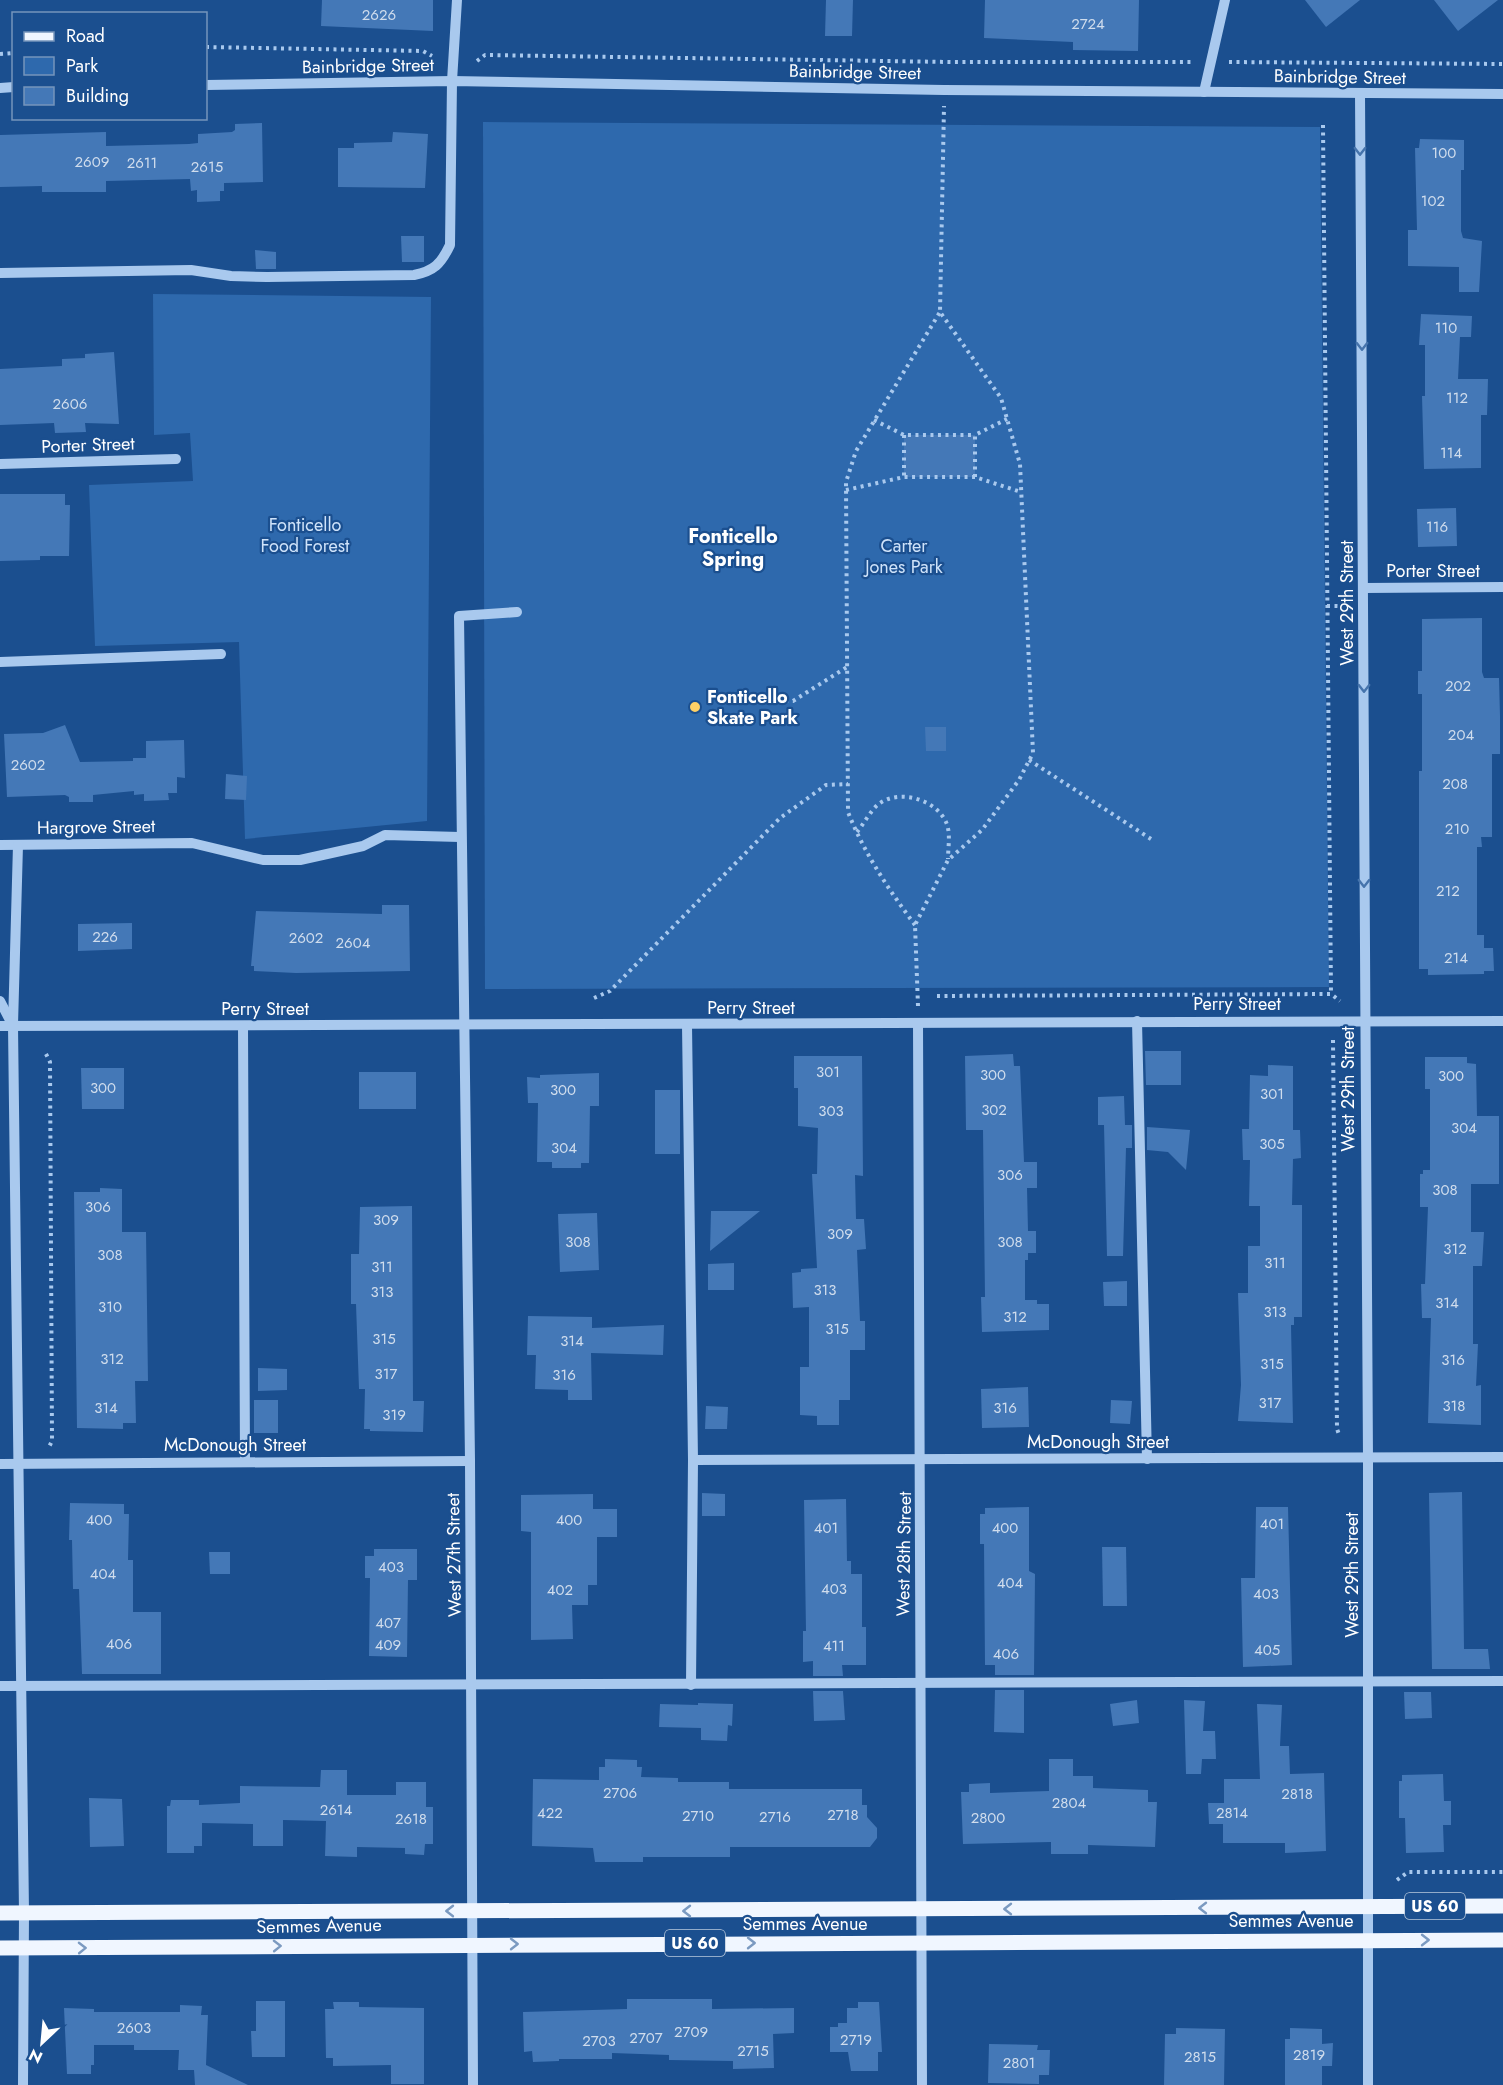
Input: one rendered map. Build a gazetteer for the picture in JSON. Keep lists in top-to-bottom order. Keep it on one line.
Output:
{"streets":{"main road":["US 60","Semmes Avenue"],"street":["Bainbridge Street","Porter Street","West 29th Street","Hargrove Street","Perry Street","McDonough Street","West 28th Street","West 27th Street"]},"crossings":[["Bainbridge Street","West 29th Street"],["Porter Street","West 29th Street"],["West 29th Street","Perry Street"],["West 29th Street","McDonough Street"],["West 29th Street","Semmes Avenue"],["Hargrove Street","West 27th Street"],["Perry Street","West 28th Street"],["Perry Street","West 27th Street"],["McDonough Street","West 28th Street"],["McDonough Street","West 27th Street"],["West 28th Street","Semmes Avenue"],["West 27th Street","Semmes Avenue"]],"one_way":["West 29th Street"],"districts":["Fonticello Spring"],"parks":["Fonticello Food Forest","Carter Jones Park"],"places":["Fonticello Skate Park"],"house_numbers":["2626","2724","100","2609","2611","2615","102","110","112","2606","114","116","202","204","2602","208","210","212","226","2602","2604","214","301","300","300","300","300","301","302","303","304","305","304","306","308","306","309","309","308","308","312","308","311","311","313","313","314","310","313","312","315","315","314","312","316","315","317","316","317","318","314","316","319","400","400","401","401","400","403","404","404","403","402","403","407","406","409","411","405","406","2706","2818","2804","2614","422","2814","2718","2710","2716","2800","2618","2603","2709","2707","2719","2703","2715","2819","2815","2801"],"legend":["Road","Park","Building"],"north":"bottom left"}
